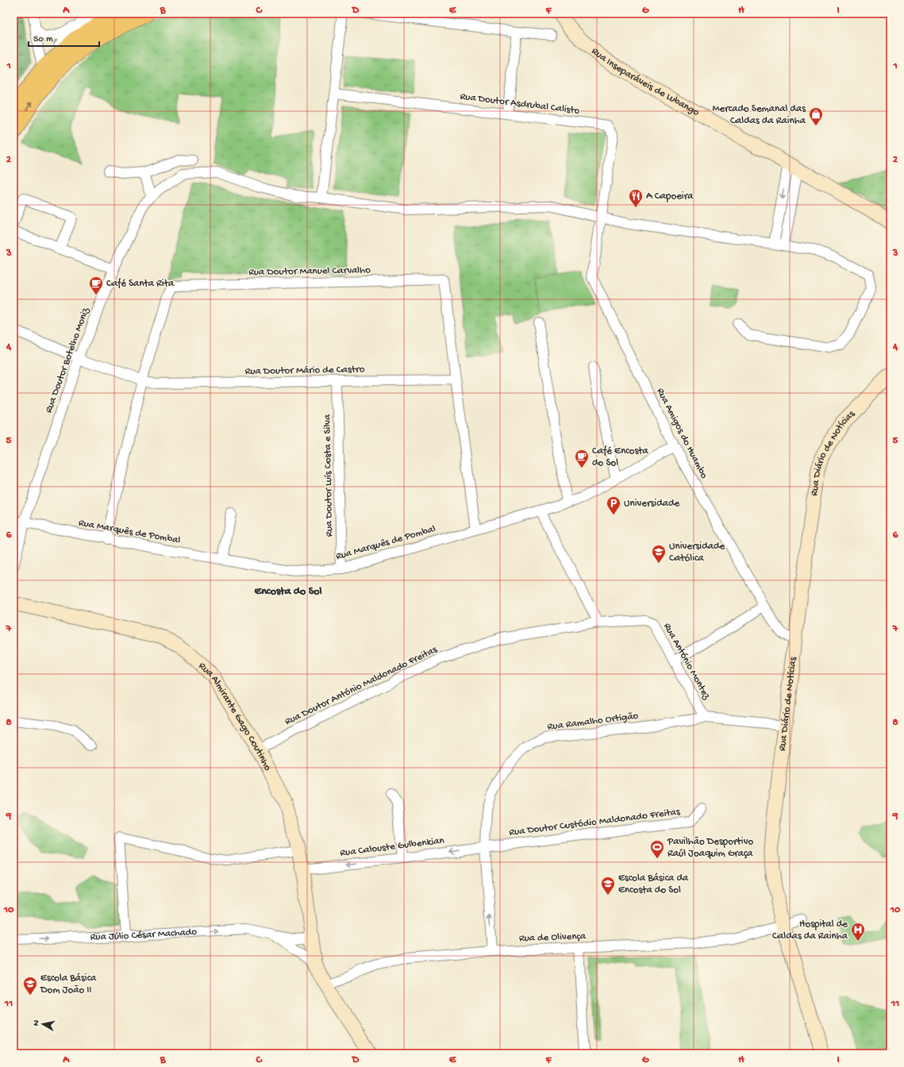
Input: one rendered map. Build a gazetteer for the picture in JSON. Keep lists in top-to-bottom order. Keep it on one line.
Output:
{"streets":{"street":["Rua Inseparáveis de Lubango","Rua Doutor Asdrubal Calisto","Rua Doutor Manuel Carvalho","Rua Doutor Botelho Moniz","Rua Doutor Mário de Castro","Rua Amigos do Huambo","Rua Diário de Notícias","Rua Doutor Luís Costa e Silva","Rua Marquês de Pombal","Rua António Montez","Rua Doutor António Maldonado Freitas","Rua Almirante Gago Coutinho","Rua Ramalho Ortigão","Rua Doutor Custódio Maldonado Freitas","Rua Calouste Gulbenkian","Rua Júlio César Machado","Rua de Olivença"]},"crossings":[["Rua Doutor Asdrubal Calisto","Rua Doutor Botelho Moniz"],["Rua Doutor Asdrubal Calisto","Rua Amigos do Huambo"],["Rua Doutor Manuel Carvalho","Rua Doutor Mário de Castro"],["Rua Doutor Botelho Moniz","Rua Doutor Mário de Castro"],["Rua Doutor Botelho Moniz","Rua Amigos do Huambo"],["Rua Doutor Botelho Moniz","Rua Marquês de Pombal"],["Rua Doutor Mário de Castro","Rua Doutor Luís Costa e Silva"],["Rua Amigos do Huambo","Rua Diário de Notícias"],["Rua Amigos do Huambo","Rua Marquês de Pombal"],["Rua Diário de Notícias","Rua Ramalho Ortigão"],["Rua Diário de Notícias","Rua de Olivença"],["Rua Doutor Luís Costa e Silva","Rua Marquês de Pombal"],["Rua António Montez","Rua Doutor António Maldonado Freitas"],["Rua António Montez","Rua Ramalho Ortigão"],["Rua Doutor António Maldonado Freitas","Rua Almirante Gago Coutinho"],["Rua Almirante Gago Coutinho","Rua Calouste Gulbenkian"],["Rua Almirante Gago Coutinho","Rua Júlio César Machado"],["Rua Ramalho Ortigão","Rua Doutor Custódio Maldonado Freitas"],["Rua Ramalho Ortigão","Rua Calouste Gulbenkian"],["Rua Ramalho Ortigão","Rua de Olivença"],["Rua Doutor Custódio Maldonado Freitas","Rua Calouste Gulbenkian"]],"one_way":["Rua Calouste Gulbenkian","Rua Júlio César Machado"],"districts":["Encosta do Sol"],"places":{"shop":["Mercado Semanal das Caldas da Rainha"],"restaurant":["A Capoeira"],"cafe":["Café Santa Rita","Café Encosta do Sol"],"parking":["Universidade"],"school or university":["Universidade Católica","Escola Básica da Encosta do Sol","Escola Básica Dom João II"],"sports":["Pavilhão Desportivo Raúl Joaquim Graça"],"hospital":["Hospital de Caldas da Rainha"]},"scale_bar":"50 m","north":"left","grid":{"columns":["A","B","C","D","E","F","G","H","I"],"rows":["1","2","3","4","5","6","7","8","9","10","11"]}}
